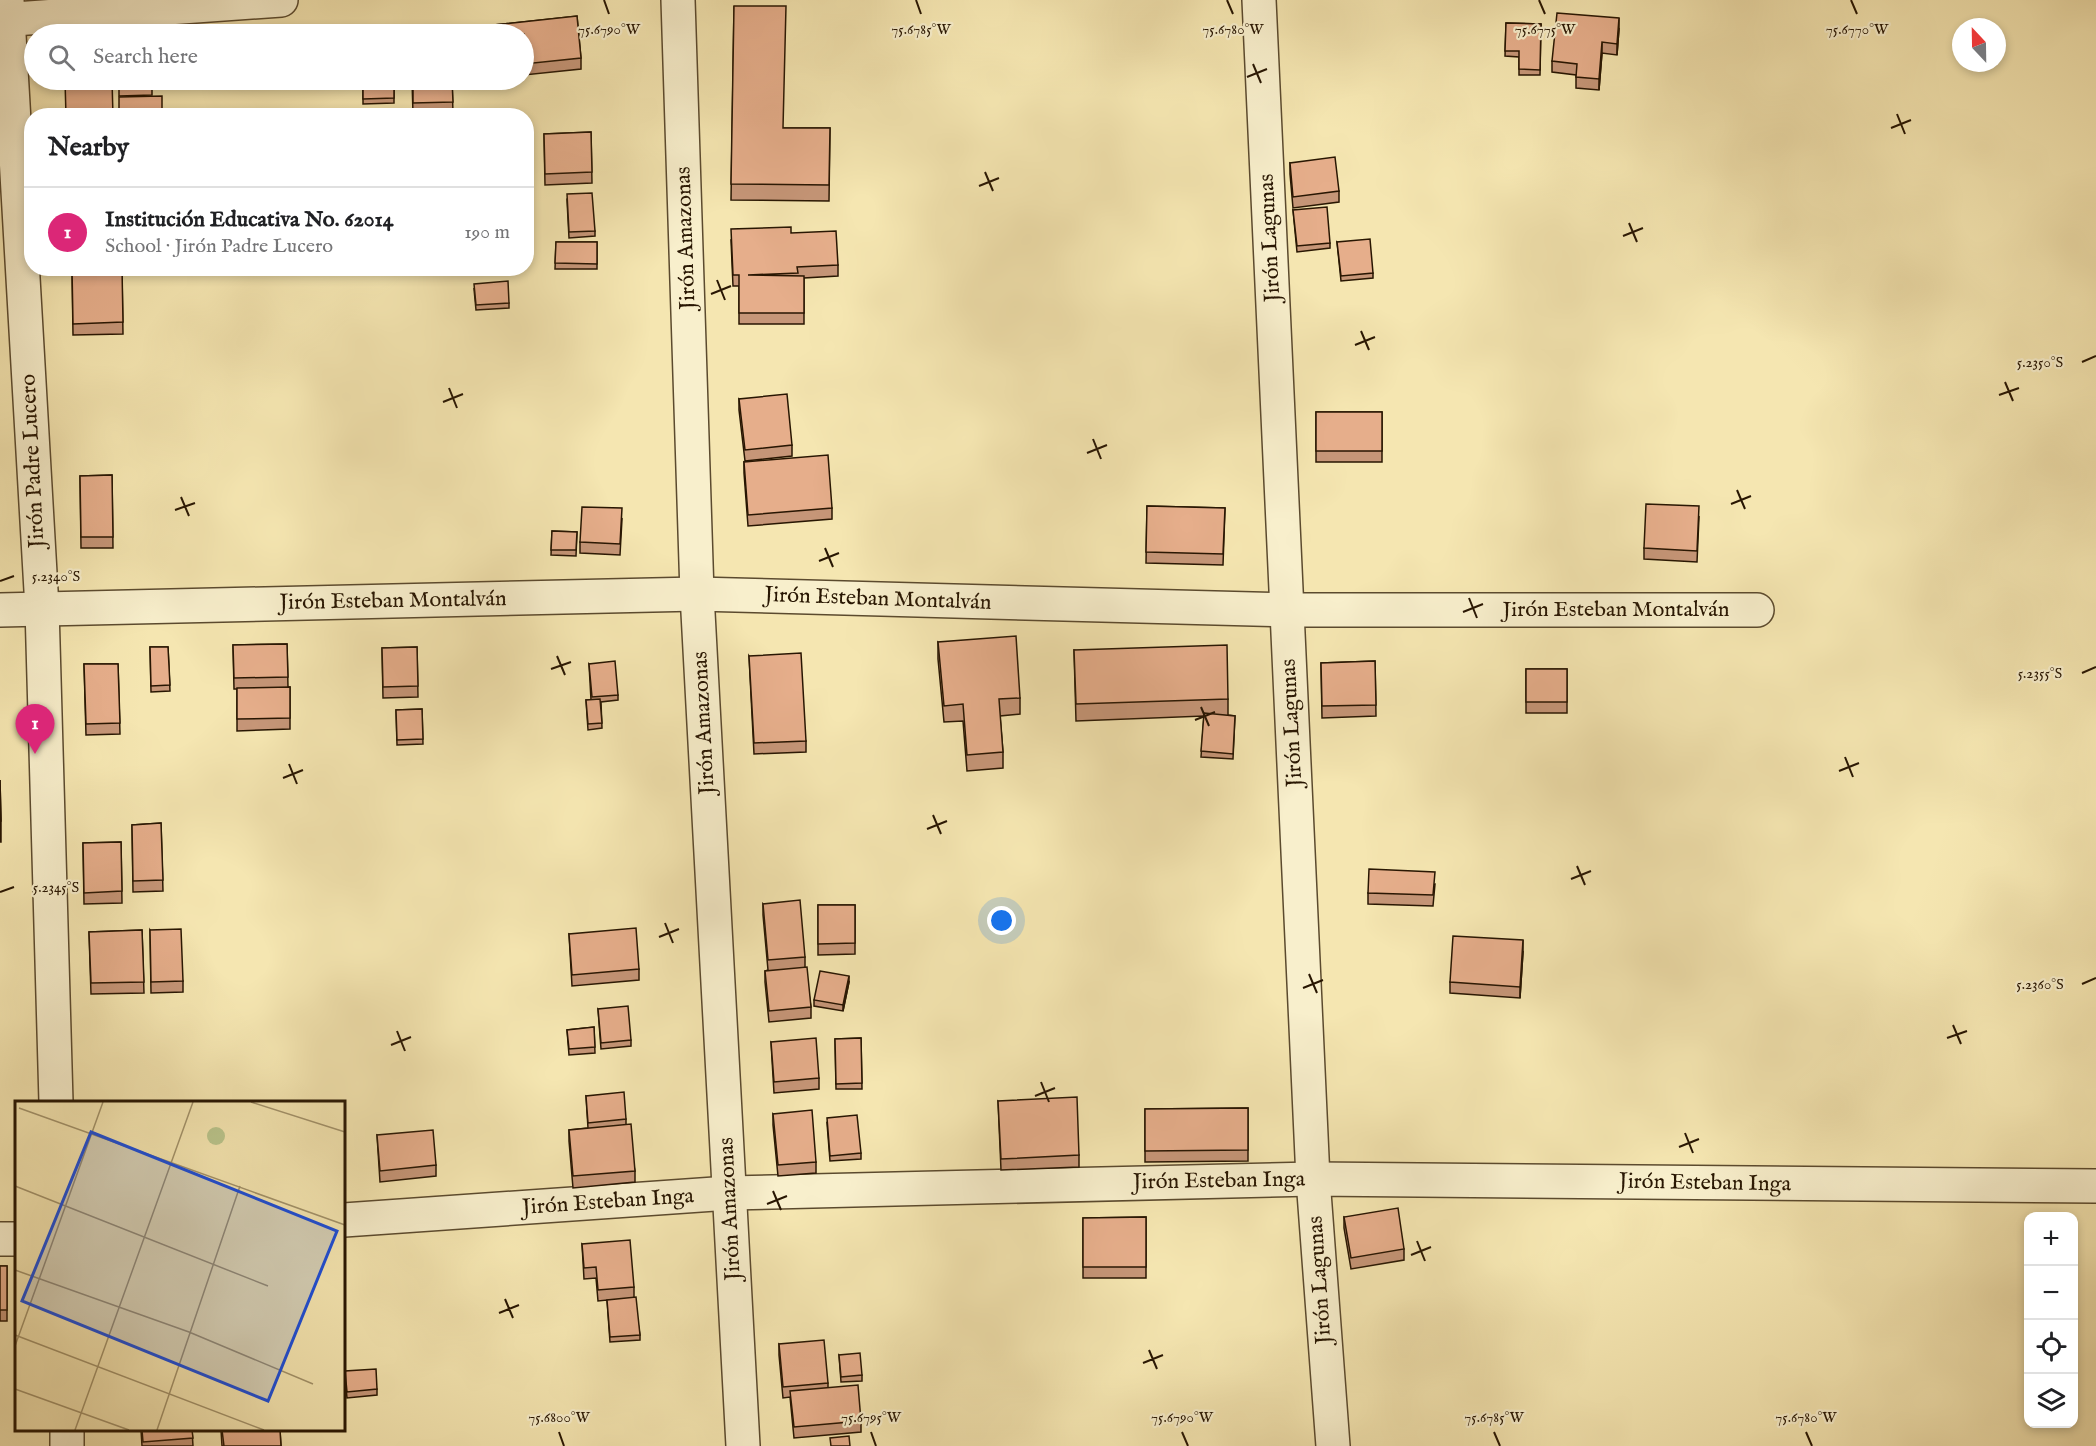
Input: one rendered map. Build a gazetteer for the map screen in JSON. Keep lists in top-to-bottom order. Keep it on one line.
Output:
{"streets":{"street":["Jirón Amazonas","Jirón Lagunas","Jirón Padre Lucero","Jirón Esteban Montalván","Jirón Esteban Inga"]},"crossings":[["Jirón Amazonas","Jirón Esteban Montalván"],["Jirón Amazonas","Jirón Esteban Inga"],["Jirón Lagunas","Jirón Esteban Montalván"],["Jirón Lagunas","Jirón Esteban Inga"],["Jirón Padre Lucero","Jirón Esteban Montalván"]],"north":"top","page":{"search":"Search here","heading":"Nearby","list":[{"mark":"1","name":"Institución Educativa No. 62014","note":"School · Jirón Padre Lucero","value":"190 m"}],"pins":"1","map_buttons":["+","−"]},"coordinates":["75.6790°W","75.6785°W","75.6780°W","75.6775°W","75.6770°W","5.2350°S","5.2340°S","5.2355°S","5.2345°S","5.2360°S","75.6800°W","75.6795°W"]}
